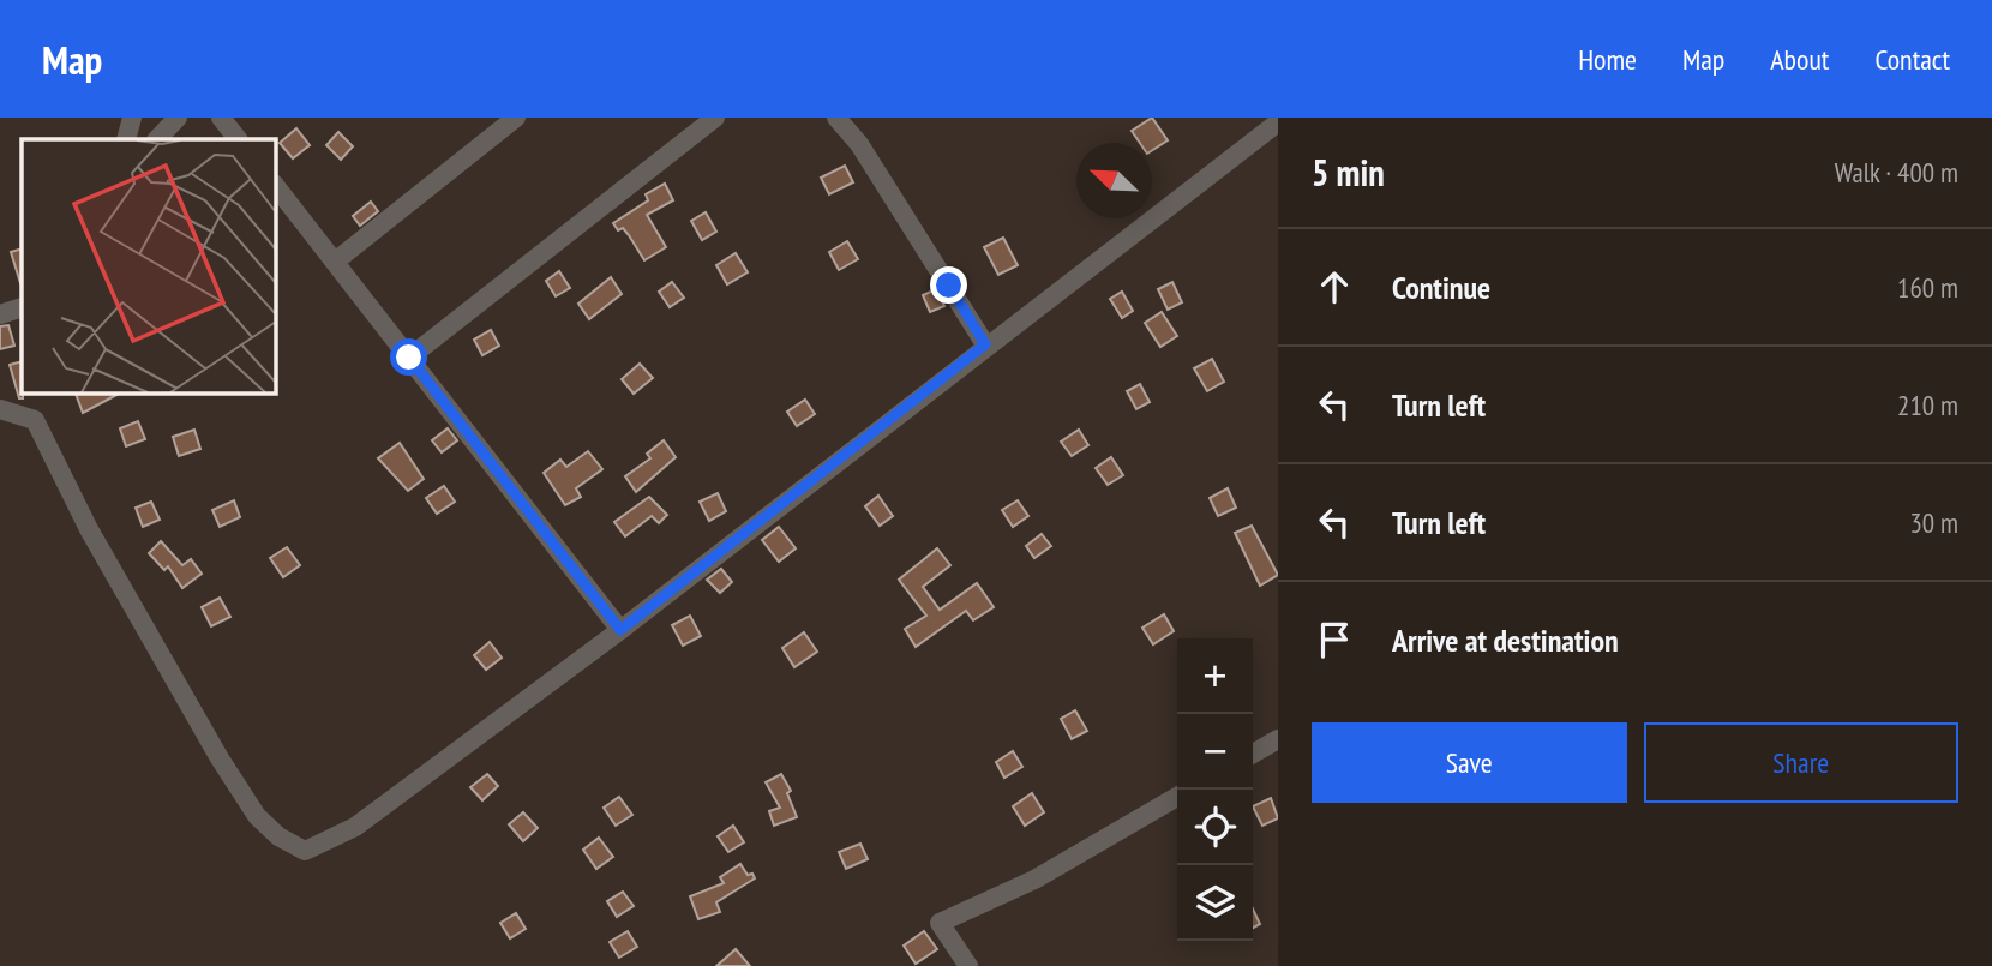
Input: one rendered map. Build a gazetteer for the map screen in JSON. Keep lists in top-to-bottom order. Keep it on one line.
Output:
{"north":"top left","page":{"header":"Map","nav":["Home","Map","About","Contact"],"heading":["5 min","Walk · 400 m"],"list":[["Continue","160 m"],["Turn left","210 m"],["Turn left","30 m"],"Arrive at destination"],"map_buttons":["+","−"],"buttons":["Save","Share"]}}
